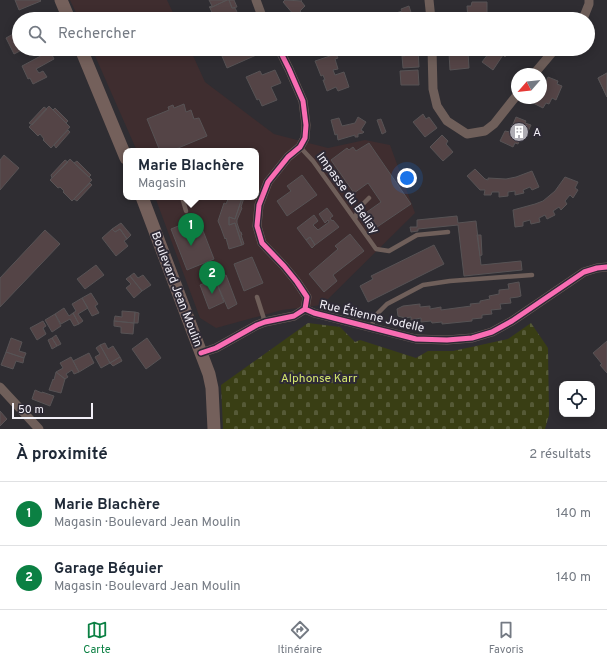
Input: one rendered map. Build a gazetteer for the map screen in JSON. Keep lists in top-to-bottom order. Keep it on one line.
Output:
{"streets":{"street":["Boulevard Jean Moulin","Rue Étienne Jodelle"],"lane":["Impasse du Bellay"]},"parks":["Alphonse Karr"],"places":{"building":["A"]},"scale_bar":"50 m","north":"bottom left","page":{"search":"Rechercher","popup":["Marie Blachère","Magasin"],"pins":["1","2"],"scale":"50 m","heading":["À proximité","2 résultats"],"list":[{"mark":"1","name":"Marie Blachère","note":"Magasin · Boulevard Jean Moulin","value":"140 m"},{"mark":"2","name":"Garage Béguier","note":"Magasin · Boulevard Jean Moulin","value":"140 m"}],"nav":["Carte","Itinéraire","Favoris"]}}
